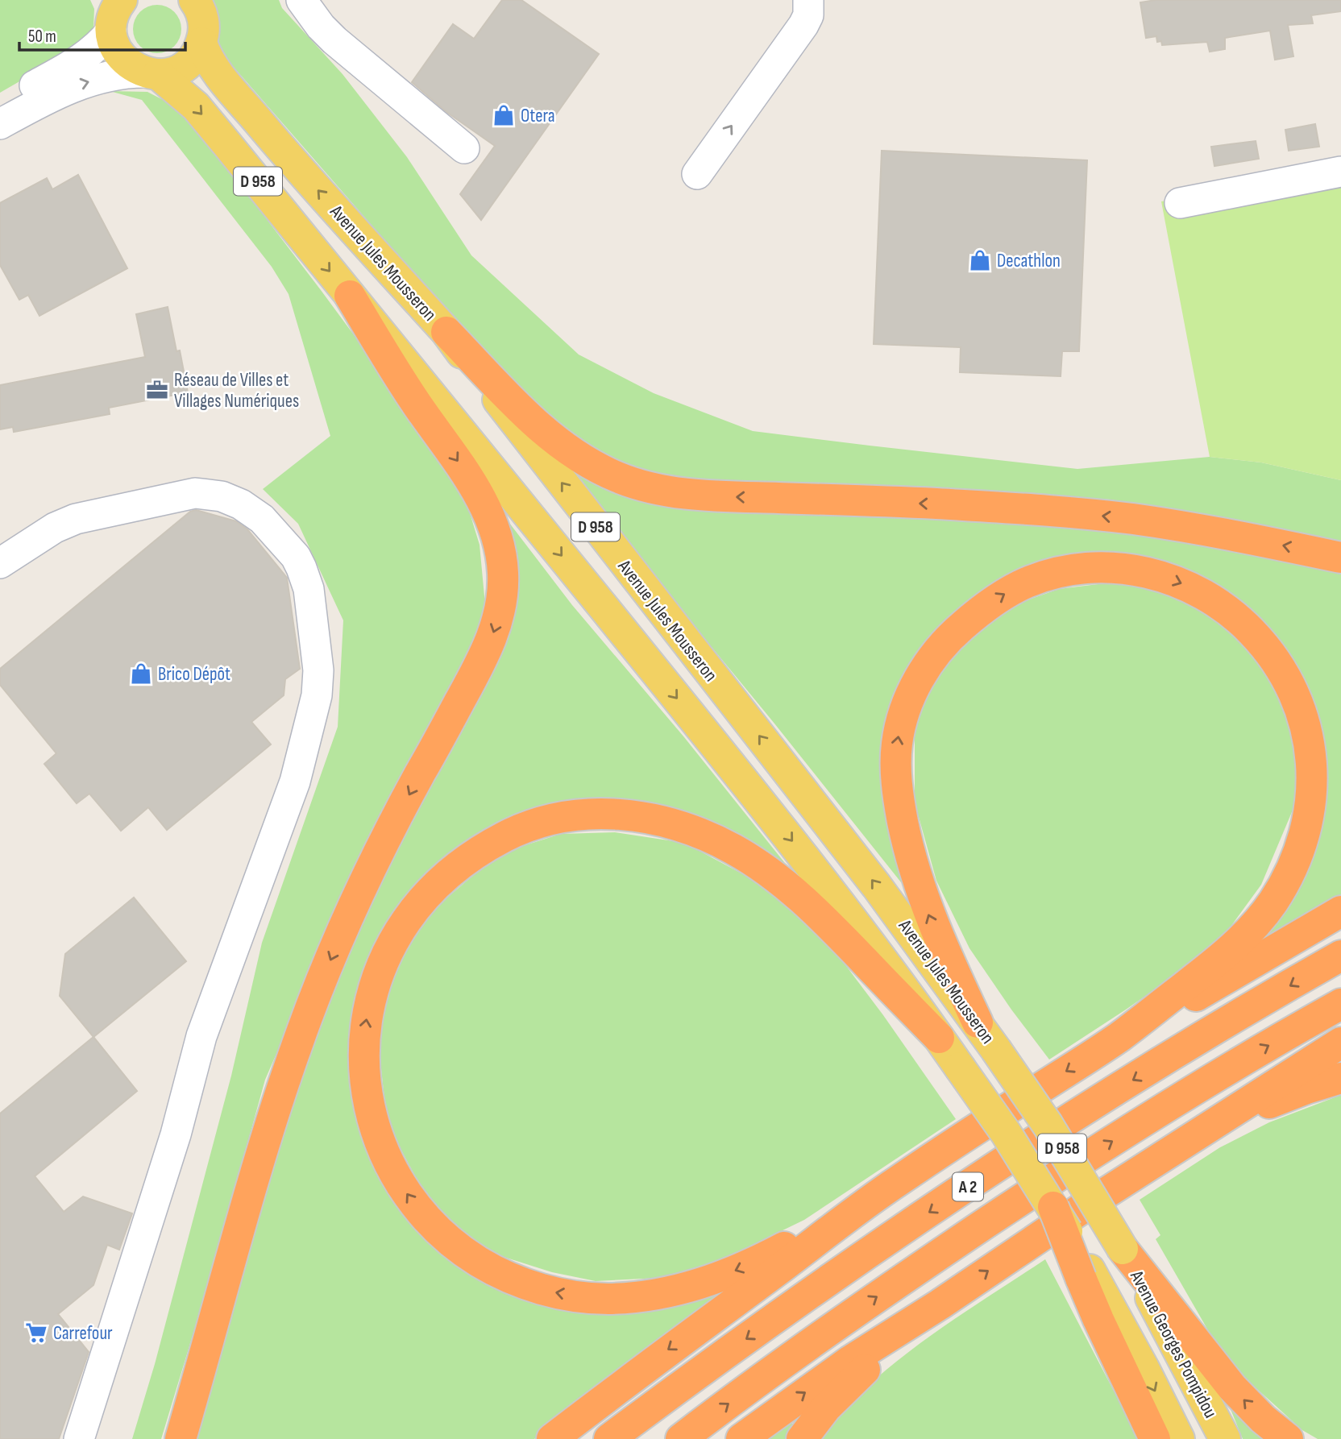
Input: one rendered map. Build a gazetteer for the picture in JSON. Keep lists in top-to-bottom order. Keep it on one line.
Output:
{"streets":{"highway":["A 2"],"main road":["D 958","Avenue Jules Mousseron","Avenue Georges Pompidou"]},"crossings":[["Avenue Jules Mousseron","Avenue Georges Pompidou"]],"places":{"shop":["Otera","Decathlon","Brico Dépôt"],"office":["Réseau de Villes et Villages Numériques"],"supermarket":["Carrefour"]},"scale_bar":"50 m"}
